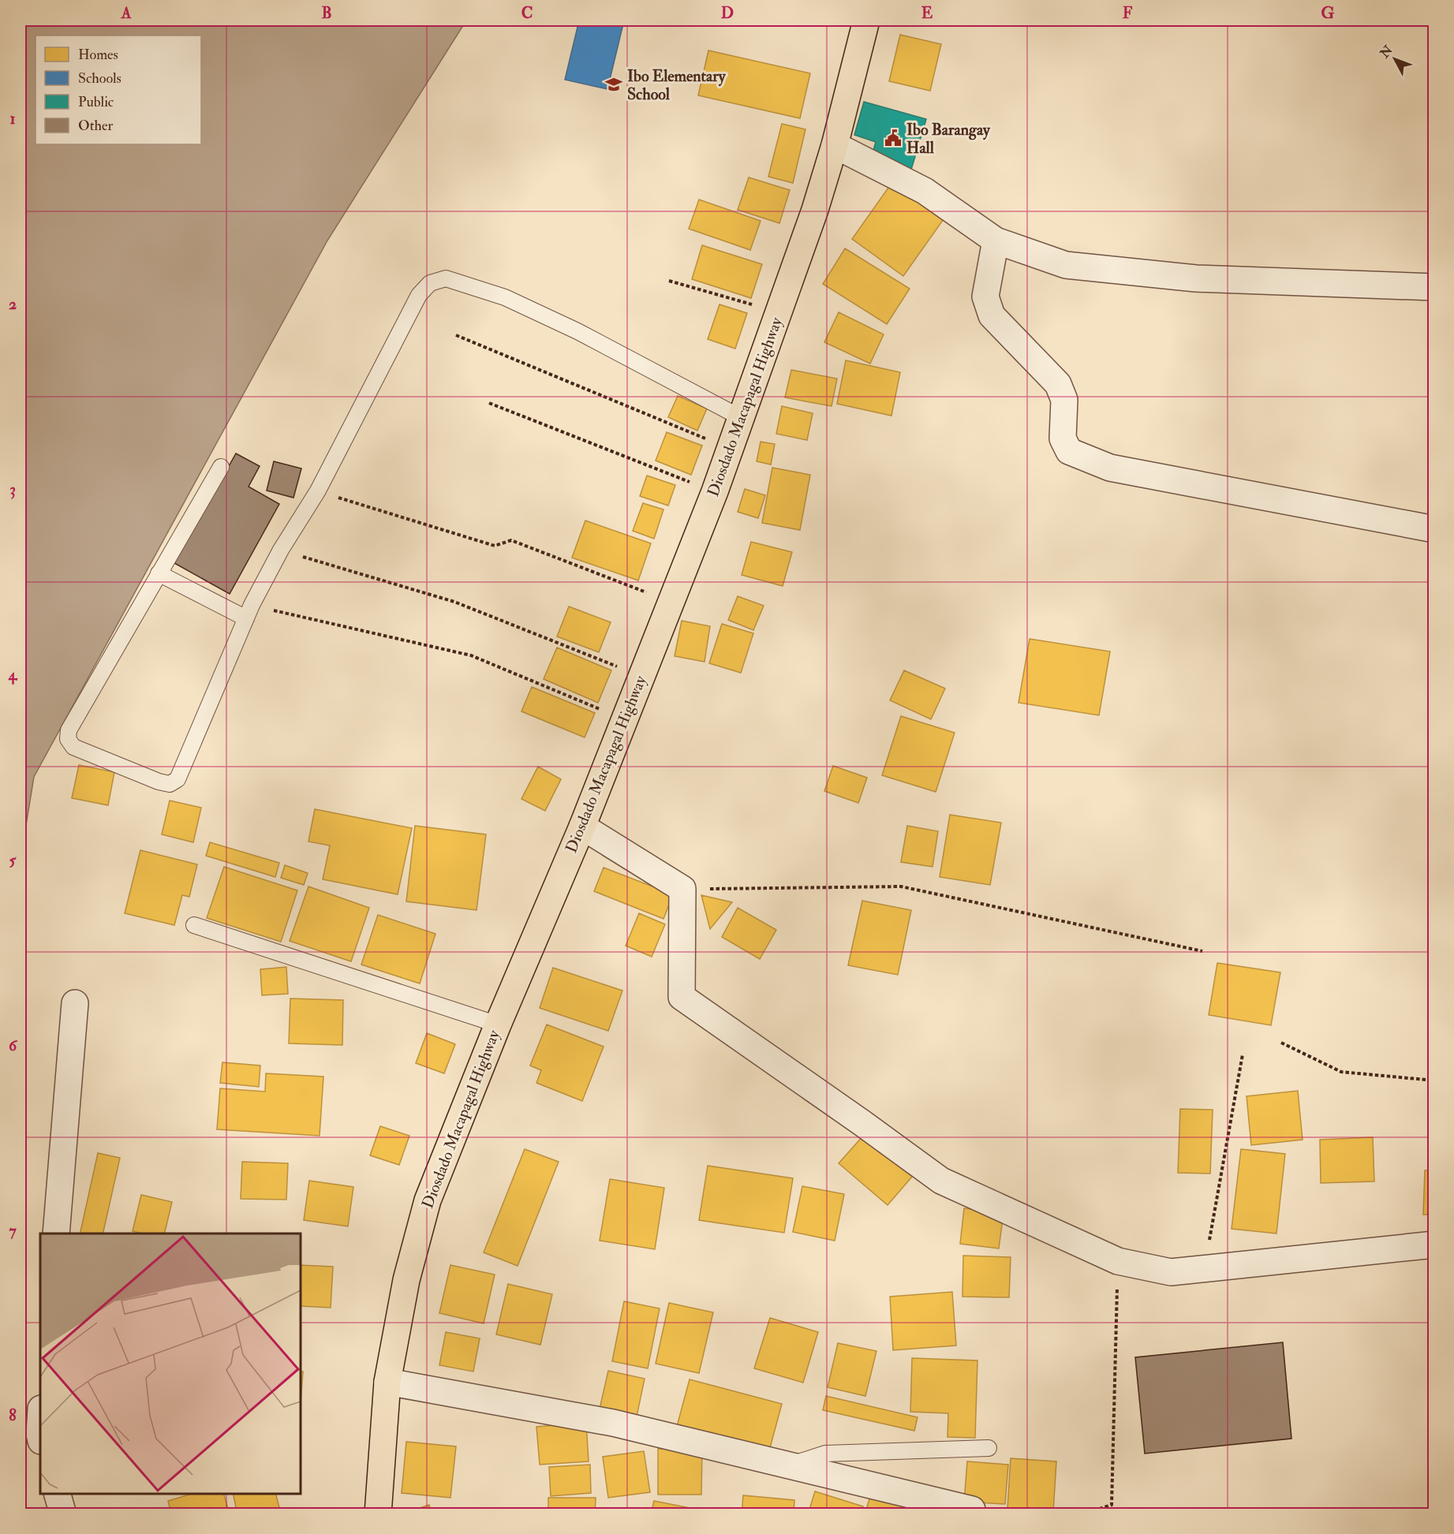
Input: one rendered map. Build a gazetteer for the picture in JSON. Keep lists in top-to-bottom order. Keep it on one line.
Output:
{"streets":{"highway":["Diosdado Macapagal Highway"]},"places":{"school or university":["Ibo Elementary School"],"public building":["Ibo Barangay Hall"]},"legend":["Homes","Schools","Public","Other"],"north":"top left","grid":{"columns":["A","B","C","D","E","F","G"],"rows":["1","2","3","4","5","6","7","8"]}}
